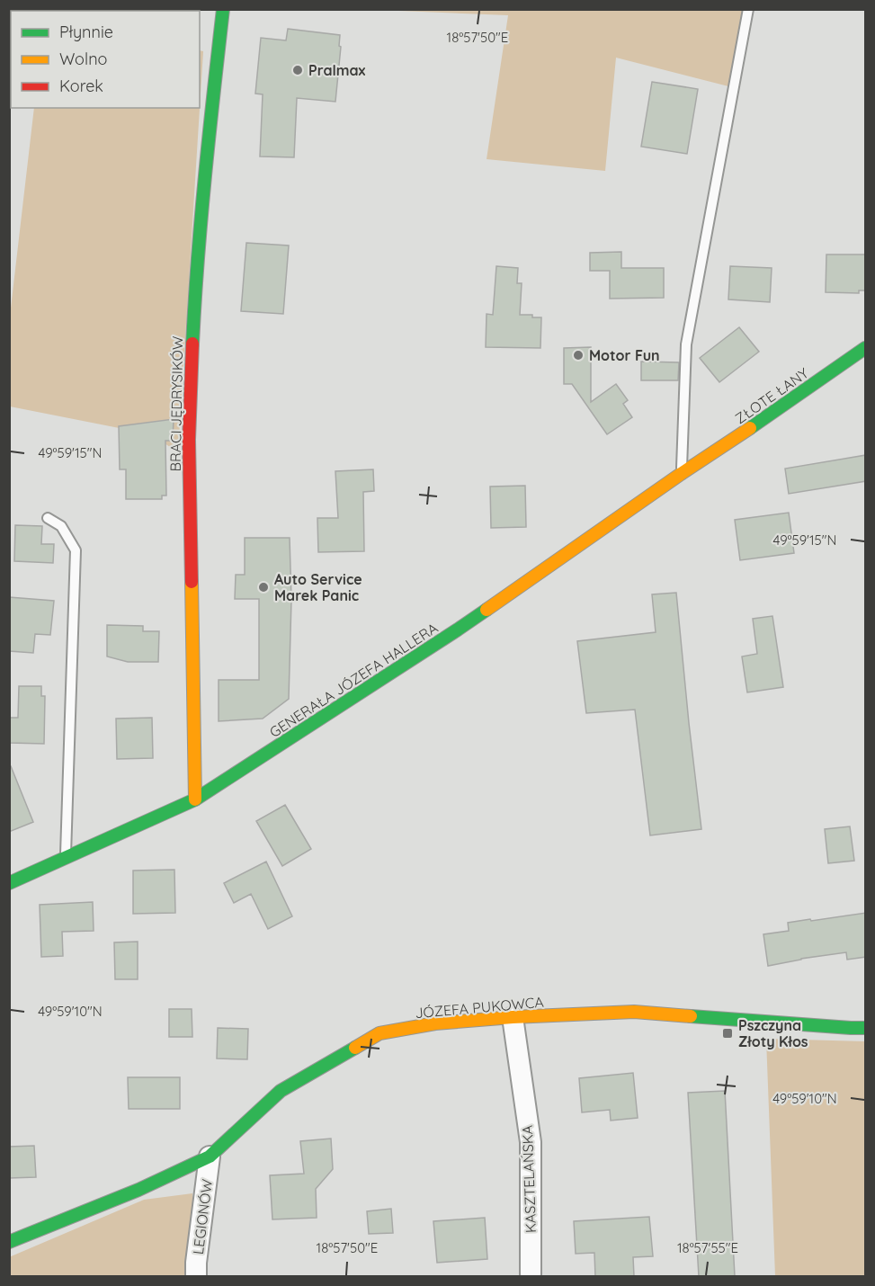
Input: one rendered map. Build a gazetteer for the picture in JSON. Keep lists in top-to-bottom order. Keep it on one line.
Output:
{"streets":{"street":["ZŁOTE ŁANY","BRACI JĘDRYSIKÓW","GENERAŁA JÓZEFA HALLERA","JÓZEFA PUKOWCA","KASZTELAŃSKA","LEGIONÓW"]},"crossings":[["ZŁOTE ŁANY","GENERAŁA JÓZEFA HALLERA"],["BRACI JĘDRYSIKÓW","GENERAŁA JÓZEFA HALLERA"],["JÓZEFA PUKOWCA","KASZTELAŃSKA"],["JÓZEFA PUKOWCA","LEGIONÓW"]],"places":{"other":["Pralmax","Motor Fun","Auto Service Marek Panic"],"transit":["Pszczyna Złoty Kłos"]},"legend":["Płynnie","Wolno","Korek"],"coordinates":["18°57'50\"E","49°59'15\"N","49°59'10\"N","18°57'55\"E"]}
